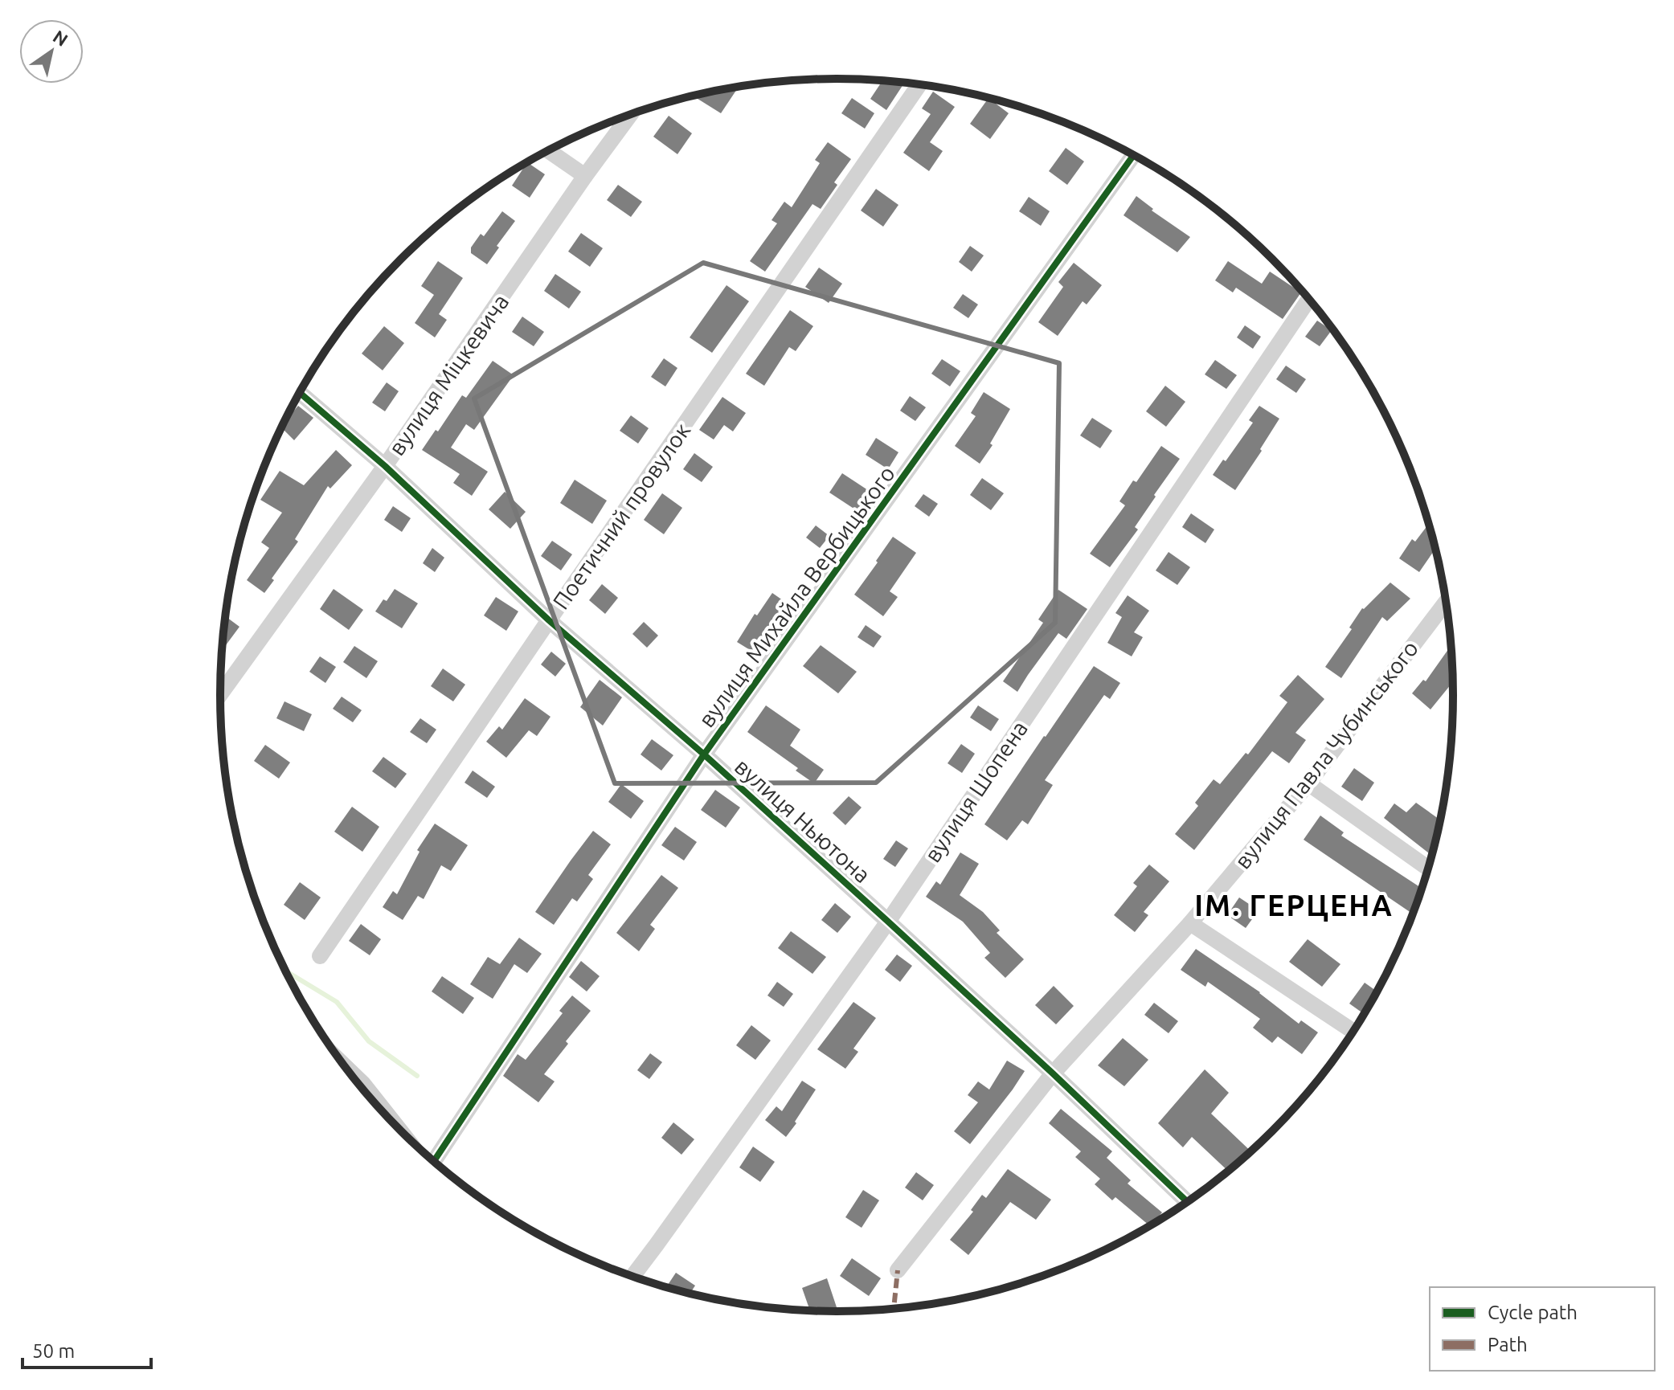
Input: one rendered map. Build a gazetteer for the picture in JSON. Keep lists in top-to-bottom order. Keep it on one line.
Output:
{"streets":{"street":["вулиця Міцкевича","Поетичний провулок","вулиця Михайла Вербицького","вулиця Павла Чубинського","вулиця Шопена","вулиця Ньютона"]},"crossings":[["вулиця Міцкевича","вулиця Ньютона"],["Поетичний провулок","вулиця Ньютона"],["вулиця Михайла Вербицького","вулиця Ньютона"],["вулиця Павла Чубинського","вулиця Ньютона"],["вулиця Шопена","вулиця Ньютона"]],"districts":["ІМ. ГЕРЦЕНА"],"legend":["Cycle path","Path"],"scale_bar":"50 m","north":"top right"}
